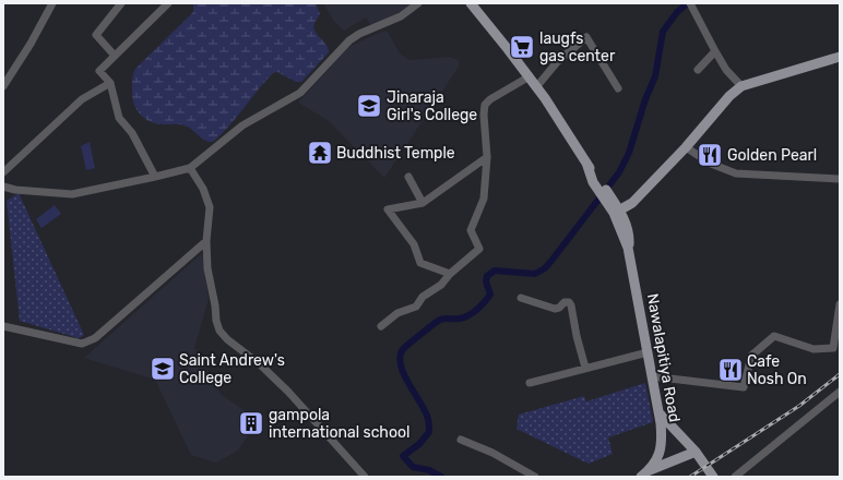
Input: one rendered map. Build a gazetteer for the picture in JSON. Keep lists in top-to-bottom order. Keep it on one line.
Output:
{"streets":{"main road":["Nawalapitiya Road"]},"places":{"supermarket":["laugfs gas center"],"school or university":["Jinaraja Girl's College","Saint Andrew's College"],"temple":["Buddhist Temple"],"restaurant":["Golden Pearl","Cafe Nosh On"],"building":["gampola international school"]}}
